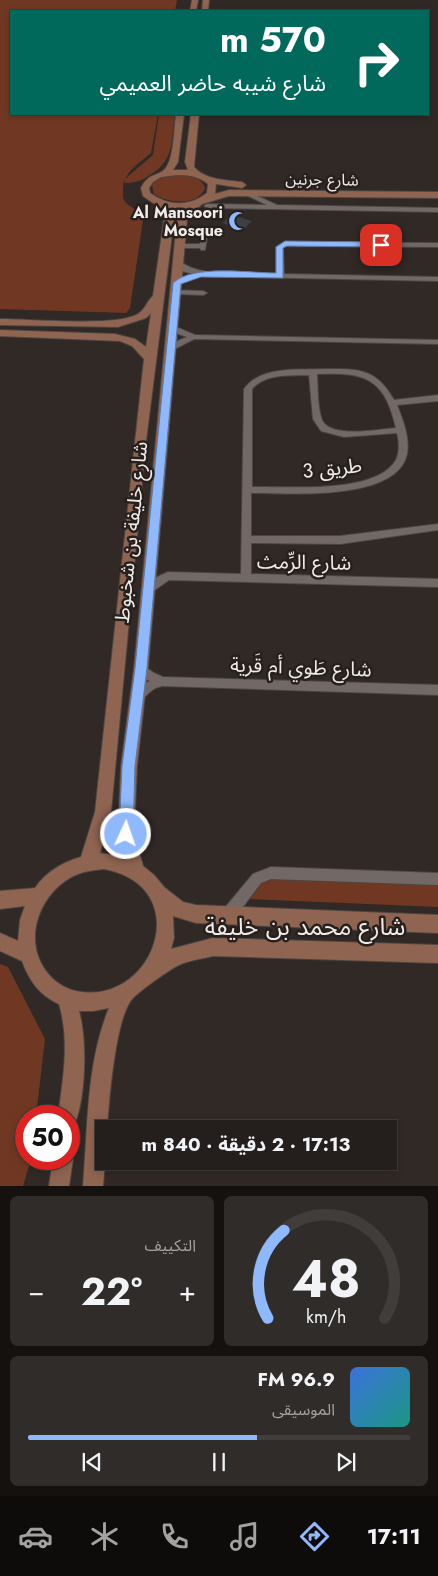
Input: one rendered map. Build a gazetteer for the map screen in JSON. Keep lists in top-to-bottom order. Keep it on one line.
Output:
{"streets":{"main road":["شارع جرنين","شارع خليفة بن شخبوط","شارع محمد بن خليفة"],"street":["طريق 3","شارع الرِّمث","شارع طَوي أم قَرية"]},"crossings":[["شارع جرنين","شارع خليفة بن شخبوط"],["شارع خليفة بن شخبوط","شارع طَوي أم قَرية"],["شارع خليفة بن شخبوط","شارع محمد بن خليفة"]],"places":{"mosque":["Al Mansoori Mosque"]},"page":{"turn":["570 m","شارع شيبه حاضر العميمي"],"limit":"50","trip":"17:13 · 2 دقيقة · 840 m","tile":"التكييف","heat":["−","22°","+"],"song":["96.9 FM","الموسيقى"],"tabs":"17:11","gauge":["48","km/h"]}}
